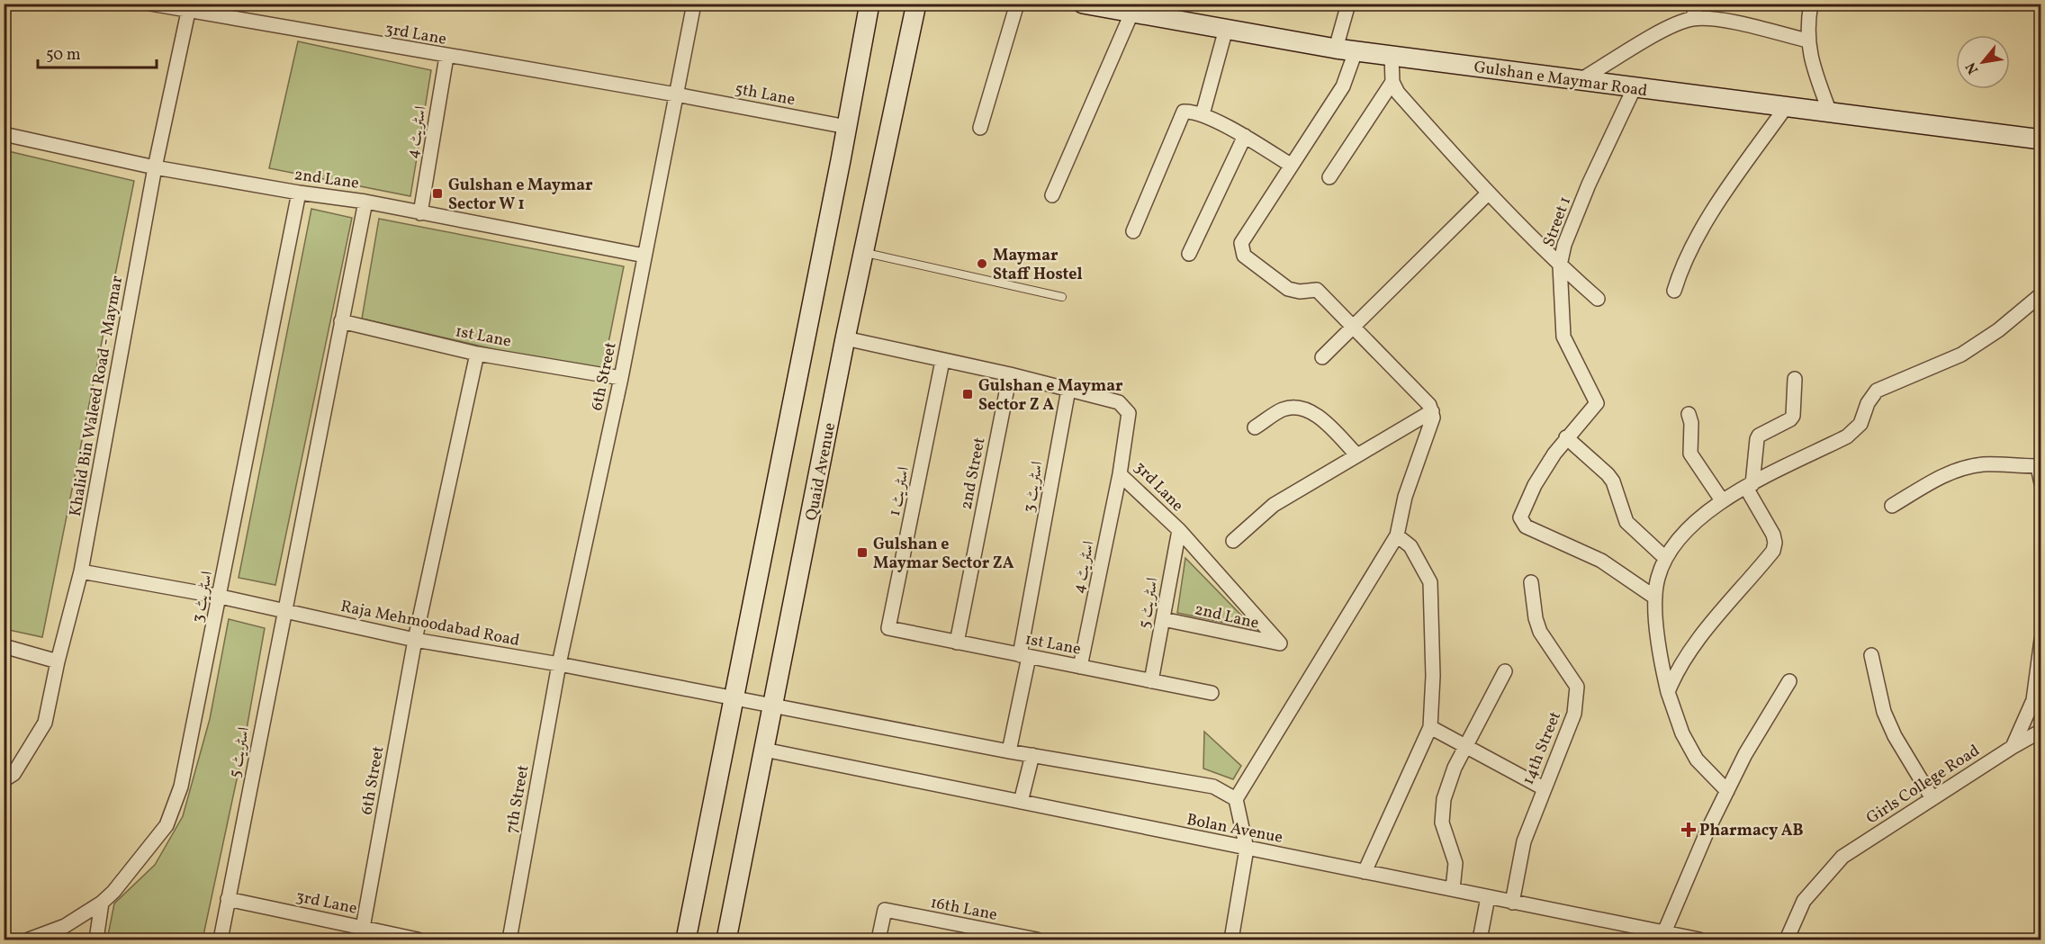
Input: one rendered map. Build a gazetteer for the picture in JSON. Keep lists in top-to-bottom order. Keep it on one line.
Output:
{"streets":{"main road":["Gulshan e Maymar Road","Quaid Avenue"],"street":["3rd Lane","5th Lane","اسٹریٹ 4","2nd Lane","Street 1","1st Lane","6th Street","Khalid Bin Waleed Road - Maymar","2nd Street","اسٹریٹ 3","اسٹریٹ 1","اسٹریٹ 5","Raja Mehmoodabad Road","14th Street","Girls College Road","7th Street","Bolan Avenue","16th Lane"]},"crossings":[["3rd Lane","5th Lane"],["3rd Lane","اسٹریٹ 4"],["3rd Lane","2nd Lane"],["3rd Lane","6th Street"],["3rd Lane","Khalid Bin Waleed Road - Maymar"],["3rd Lane","Quaid Avenue"],["3rd Lane","2nd Street"],["3rd Lane","اسٹریٹ 3"],["3rd Lane","اسٹریٹ 1"],["3rd Lane","اسٹریٹ 5"],["Gulshan e Maymar Road","Street 1"],["5th Lane","6th Street"],["اسٹریٹ 4","2nd Lane"],["اسٹریٹ 4","1st Lane"],["2nd Lane","6th Street"],["2nd Lane","Khalid Bin Waleed Road - Maymar"],["2nd Lane","اسٹریٹ 3"],["2nd Lane","اسٹریٹ 5"],["1st Lane","6th Street"],["1st Lane","2nd Street"],["1st Lane","اسٹریٹ 3"],["1st Lane","اسٹریٹ 1"],["1st Lane","اسٹریٹ 5"],["6th Street","Raja Mehmoodabad Road"],["6th Street","7th Street"],["Khalid Bin Waleed Road - Maymar","Raja Mehmoodabad Road"],["Quaid Avenue","Raja Mehmoodabad Road"],["Quaid Avenue","Bolan Avenue"],["اسٹریٹ 3","Raja Mehmoodabad Road"],["اسٹریٹ 3","Bolan Avenue"],["اسٹریٹ 5","Raja Mehmoodabad Road"],["Raja Mehmoodabad Road","7th Street"],["Raja Mehmoodabad Road","Bolan Avenue"],["14th Street","Bolan Avenue"]],"places":{"transit":["Gulshan e Maymar Sector W 1","Gulshan e Maymar Sector Z A","Gulshan e Maymar Sector ZA"],"other":["Maymar Staff Hostel"],"health":["Pharmacy AB"]},"scale_bar":"50 m","north":"bottom left"}
